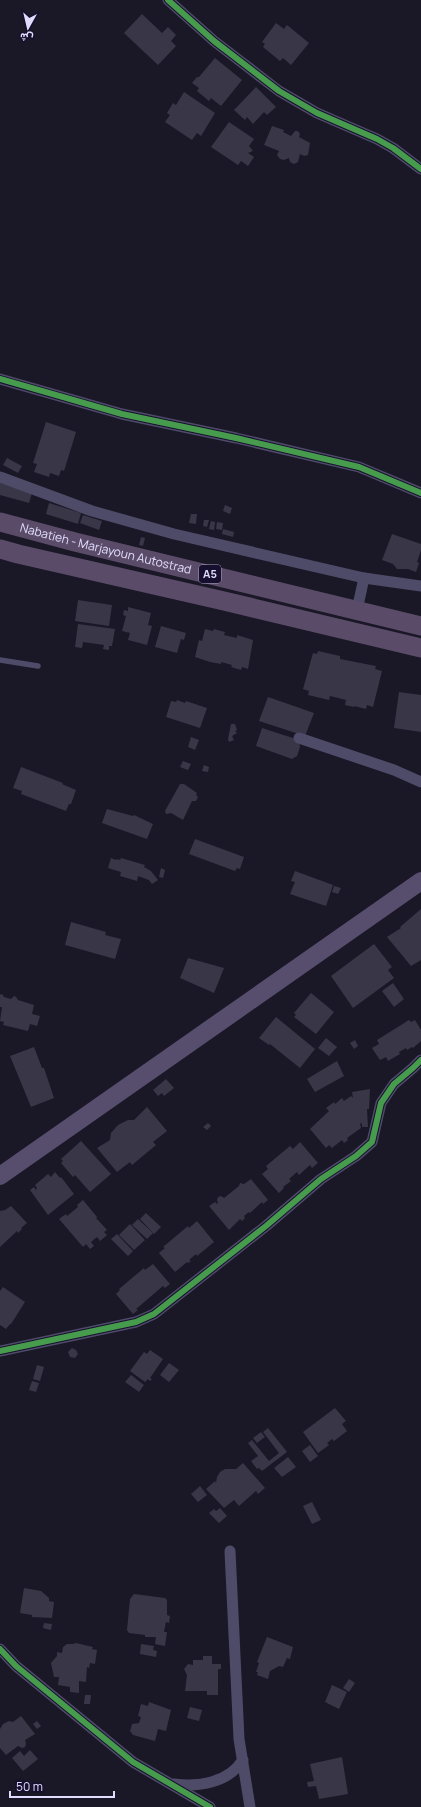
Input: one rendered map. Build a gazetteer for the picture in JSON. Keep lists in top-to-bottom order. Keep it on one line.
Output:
{"streets":{"highway":["Nabatieh - Marjayoun Autostrad","A5"]},"scale_bar":"50 m","north":"bottom"}
